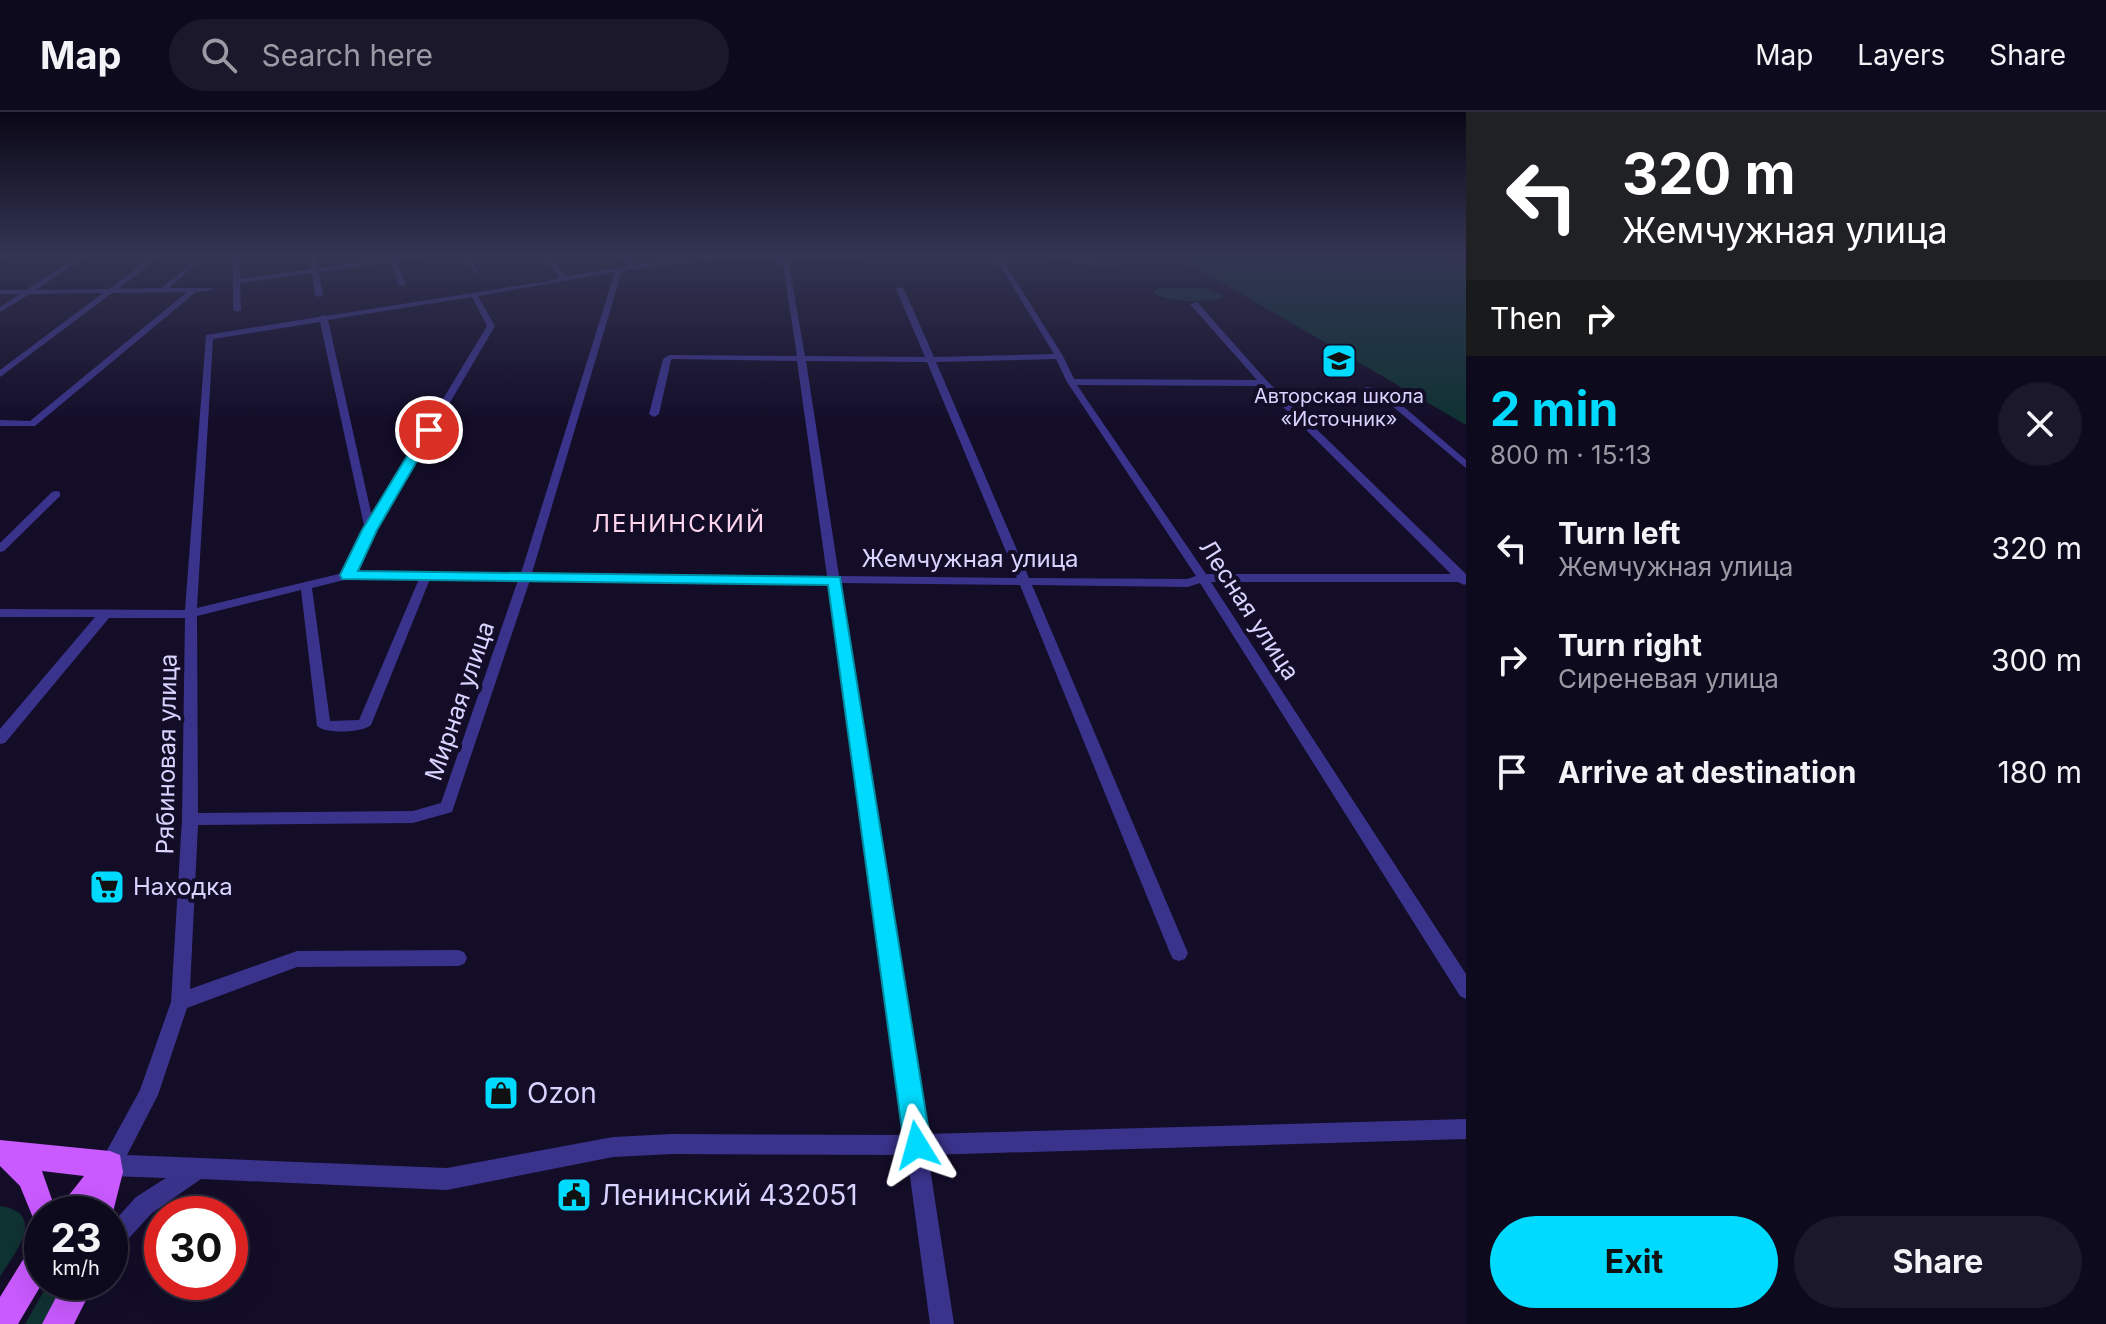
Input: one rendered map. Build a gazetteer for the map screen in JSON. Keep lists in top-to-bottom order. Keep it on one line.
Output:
{"streets":{"street":["Жемчужная улица","Лесная улица","Мирная улица","Рябиновая улица"]},"crossings":[["Жемчужная улица","Лесная улица"],["Жемчужная улица","Мирная улица"],["Жемчужная улица","Рябиновая улица"],["Мирная улица","Рябиновая улица"]],"districts":["ЛЕНИНСКИЙ"],"places":{"school or university":["Авторская школа «Источник»"],"supermarket":["Находка"],"shop":["Ozon"],"public building":["Ленинский 432051"]},"page":{"header":"Map","search":"Search here","nav":["Map","Layers","Share"],"turn":["320 m","Жемчужная улица"],"then":"Then","heading":["2 min","800 m · 15:13"],"list":[{"name":"Turn left","note":"Жемчужная улица","value":"320 m"},{"name":"Turn right","note":"Сиреневая улица","value":"300 m"},{"name":"Arrive at destination","value":"180 m"}],"speed":"23 km/h","limit":"30","buttons":["Exit","Share"]}}
